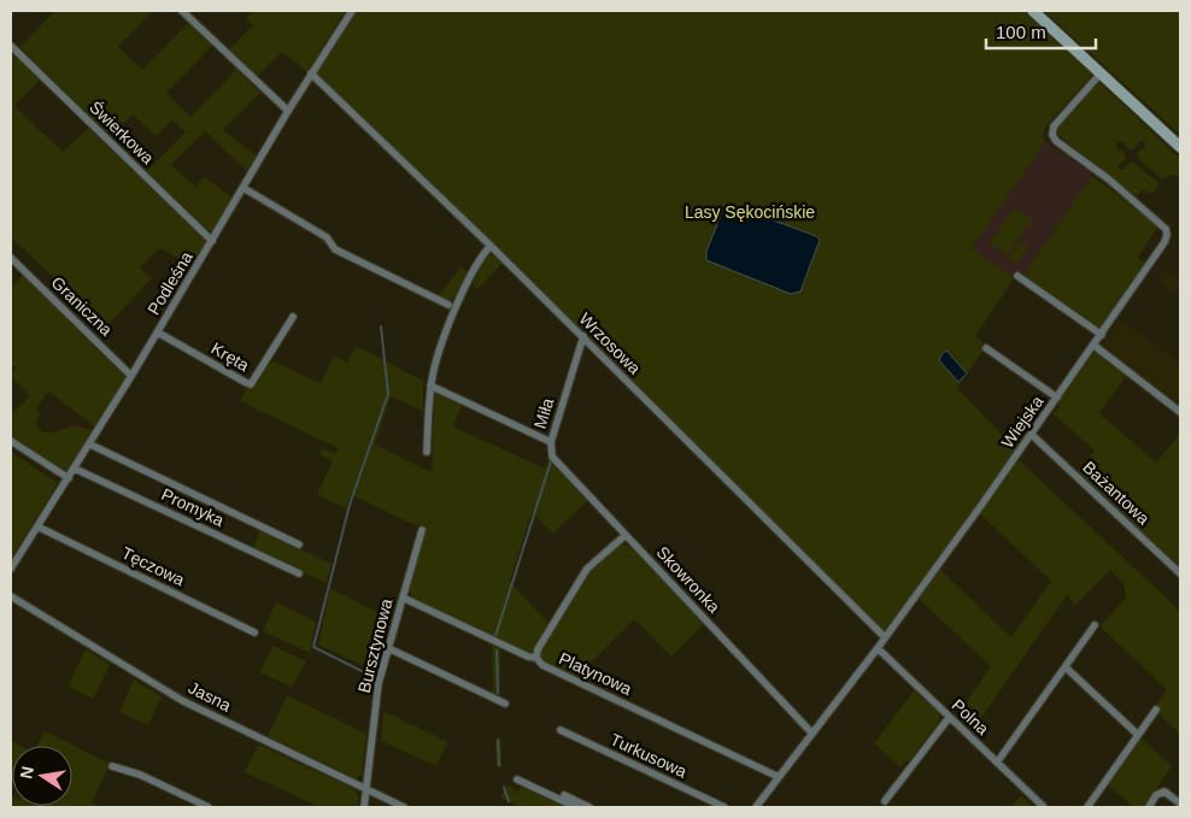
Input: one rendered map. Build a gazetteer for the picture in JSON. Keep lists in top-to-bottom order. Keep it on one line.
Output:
{"streets":{"street":["Świerkowa","Podleśna","Graniczna","Wrzosowa","Kręta","Miła","Wiejska","Bażantowa","Promyka","Tęczowa","Skowronka","Bursztynowa","Platynowa","Jasna","Polna","Turkusowa"]},"crossings":[["Świerkowa","Podleśna"],["Podleśna","Graniczna"],["Podleśna","Wrzosowa"],["Podleśna","Kręta"],["Podleśna","Promyka"],["Podleśna","Tęczowa"],["Wrzosowa","Miła"],["Wrzosowa","Wiejska"],["Miła","Skowronka"],["Wiejska","Bażantowa"],["Wiejska","Skowronka"],["Wiejska","Platynowa"],["Wiejska","Polna"],["Bursztynowa","Platynowa"],["Bursztynowa","Jasna"]],"parks":["Lasy Sękocińskie"],"scale_bar":"100 m","north":"left"}
